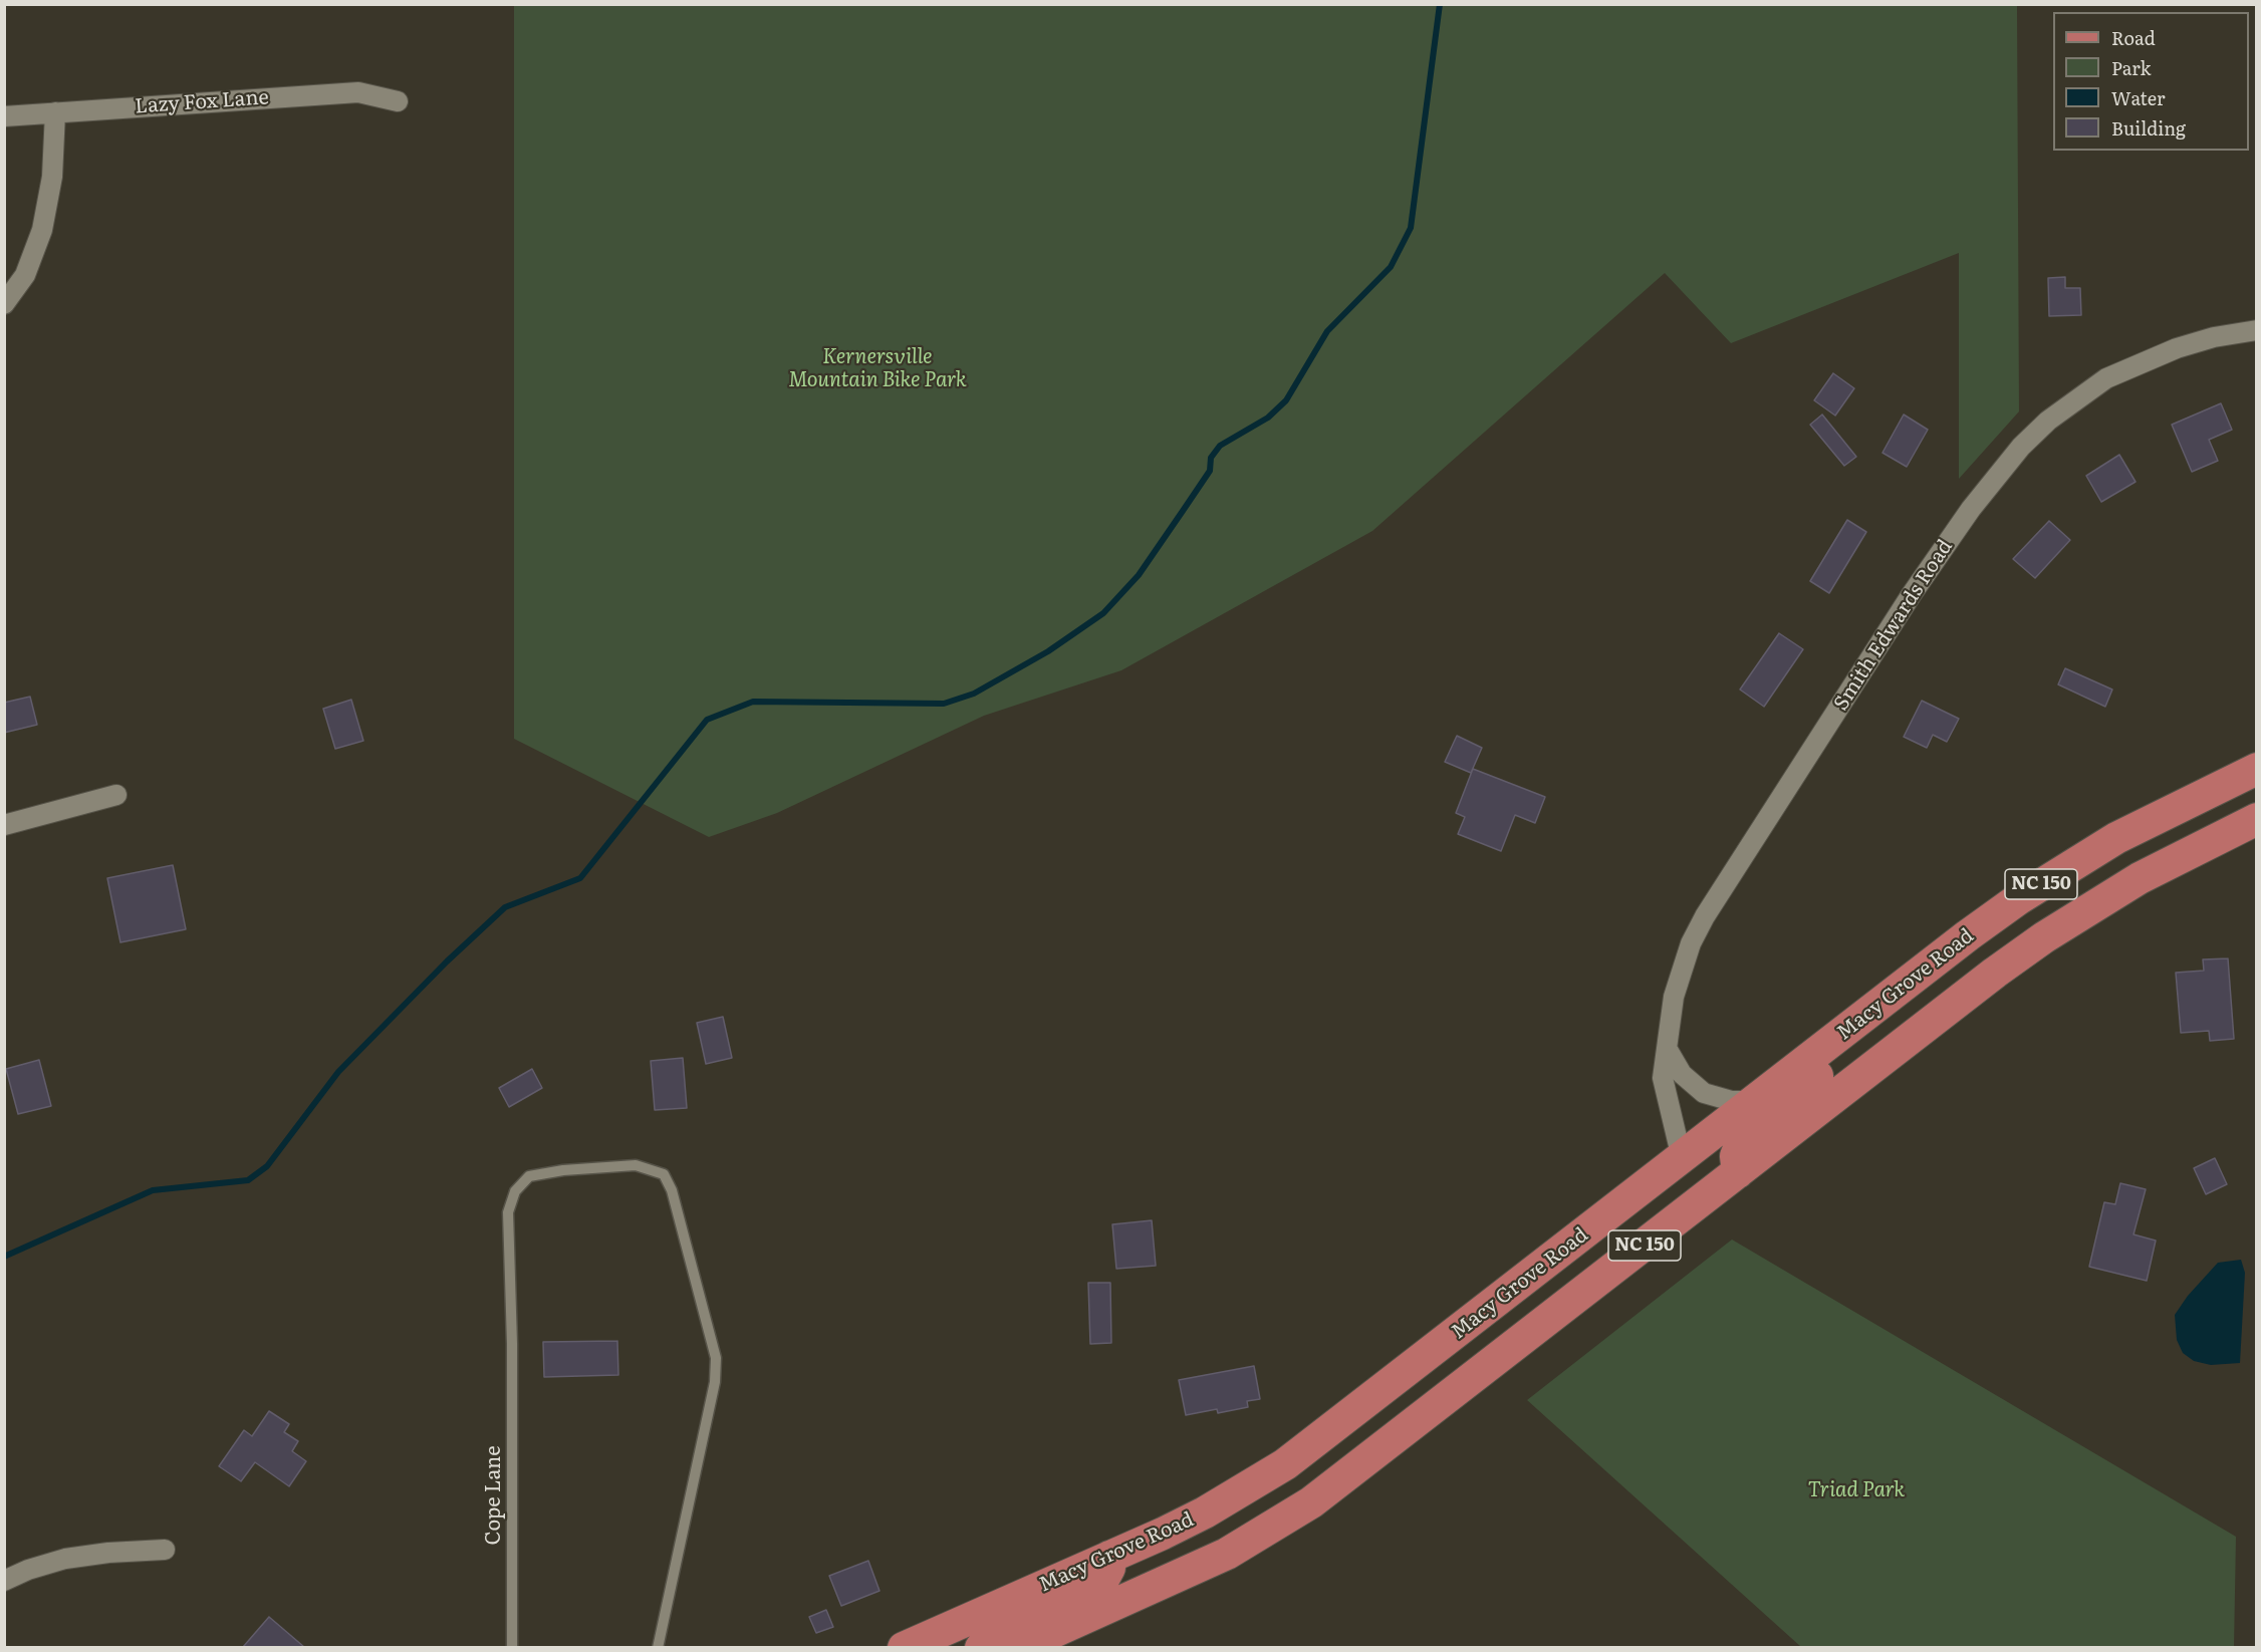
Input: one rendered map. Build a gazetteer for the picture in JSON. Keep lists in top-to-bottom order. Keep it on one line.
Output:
{"streets":{"main road":["NC 150","Macy Grove Road"],"street":["Lazy Fox Lane","Smith Edwards Road"],"lane":["Cope Lane"]},"crossings":[["Smith Edwards Road","Macy Grove Road"]],"parks":["Kernersville Mountain Bike Park","Triad Park"],"legend":["Road","Park","Water","Building"]}
